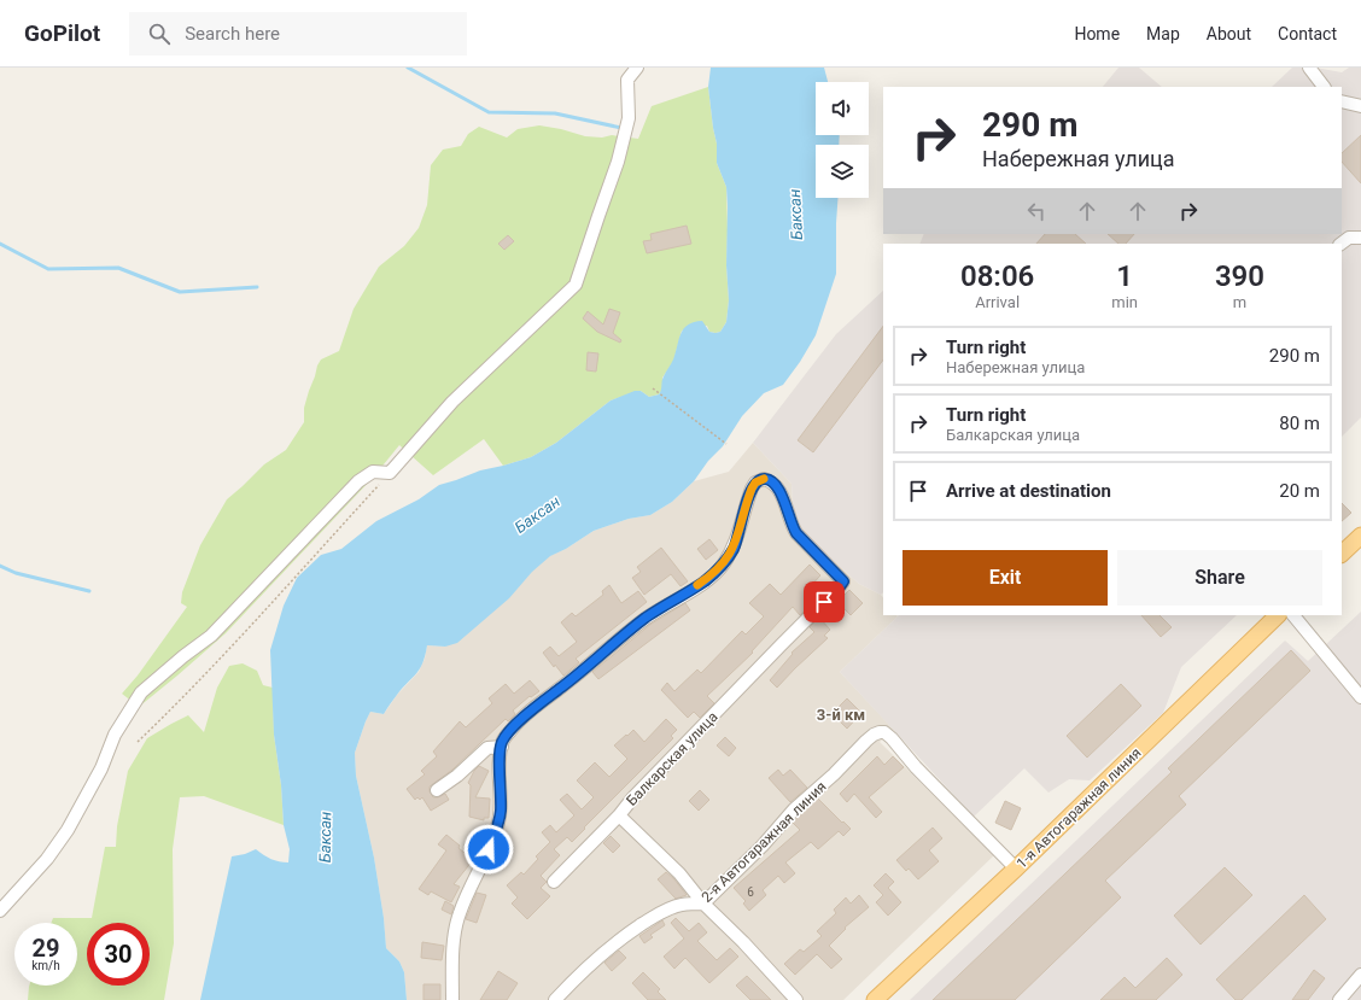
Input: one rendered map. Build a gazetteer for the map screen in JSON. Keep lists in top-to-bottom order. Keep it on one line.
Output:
{"streets":{"main road":["1-я Автогаражная линия"],"street":["Балкарская улица","2-я Автогаражная линия"]},"crossings":[["Балкарская улица","2-я Автогаражная линия"],["1-я Автогаражная линия","2-я Автогаражная линия"]],"districts":["3-й км"],"water":["Баксан"],"house_numbers":["6"],"page":{"header":"GoPilot","search":"Search here","nav":["Home","Map","About","Contact"],"turn":["290 m","Набережная улица"],"eta":["08:06","Arrival","1","min","390","m"],"list":[{"name":"Turn right","note":"Набережная улица","value":"290 m"},{"name":"Turn right","note":"Балкарская улица","value":"80 m"},{"name":"Arrive at destination","value":"20 m"}],"buttons":["Exit","Share"],"speed":"29 km/h","limit":"30"}}
